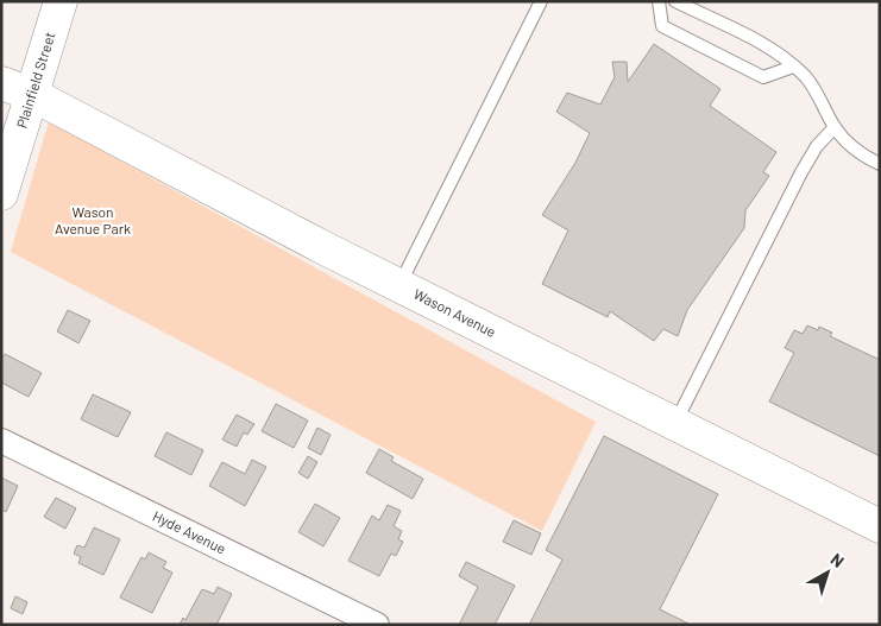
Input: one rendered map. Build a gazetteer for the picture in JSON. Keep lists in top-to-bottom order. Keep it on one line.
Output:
{"streets":{"street":["Plainfield Street","Wason Avenue","Hyde Avenue"]},"crossings":[["Plainfield Street","Wason Avenue"]],"parks":["Wason Avenue Park"],"north":"top right"}
